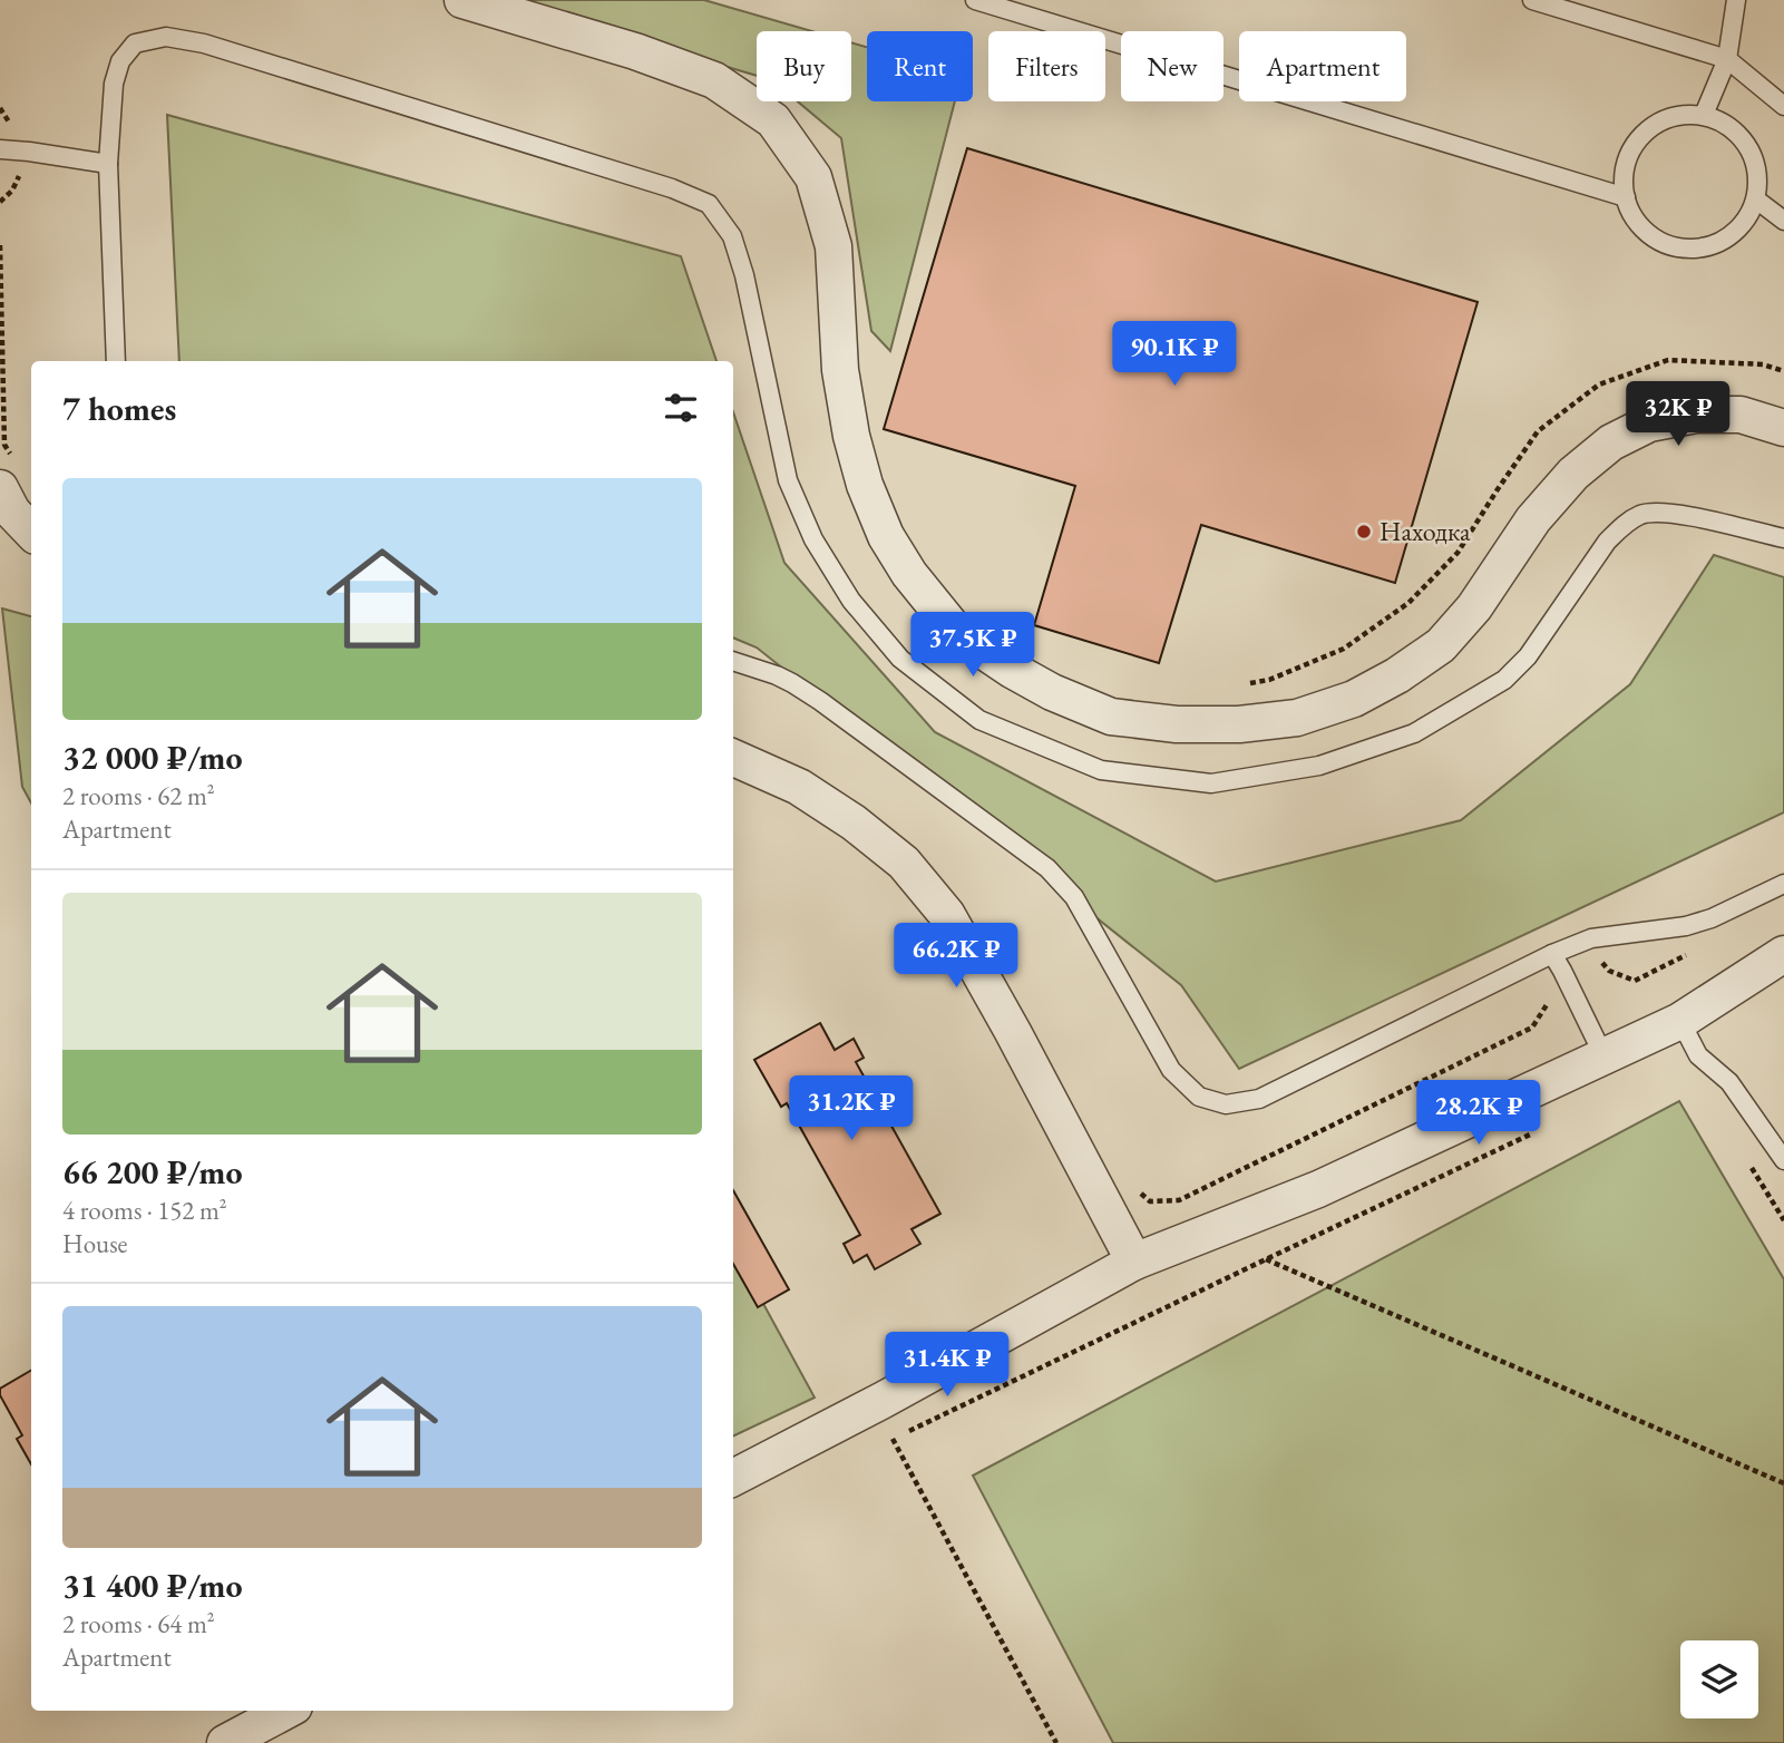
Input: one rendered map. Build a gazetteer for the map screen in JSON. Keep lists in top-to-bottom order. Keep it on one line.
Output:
{"places":["Находка"],"page":{"chip":["Buy","Rent","Filters","New","Apartment"],"price":["90.1K ₽","32K ₽","37.5K ₽","66.2K ₽","31.2K ₽","28.2K ₽","31.4K ₽"],"heading":"7 homes","list":[{"name":"32 000 ₽/mo","note":"2 rooms · 62 m² · Apartment"},{"name":"66 200 ₽/mo","note":"4 rooms · 152 m² · House"},{"name":"31 400 ₽/mo","note":"2 rooms · 64 m² · Apartment"}]}}
